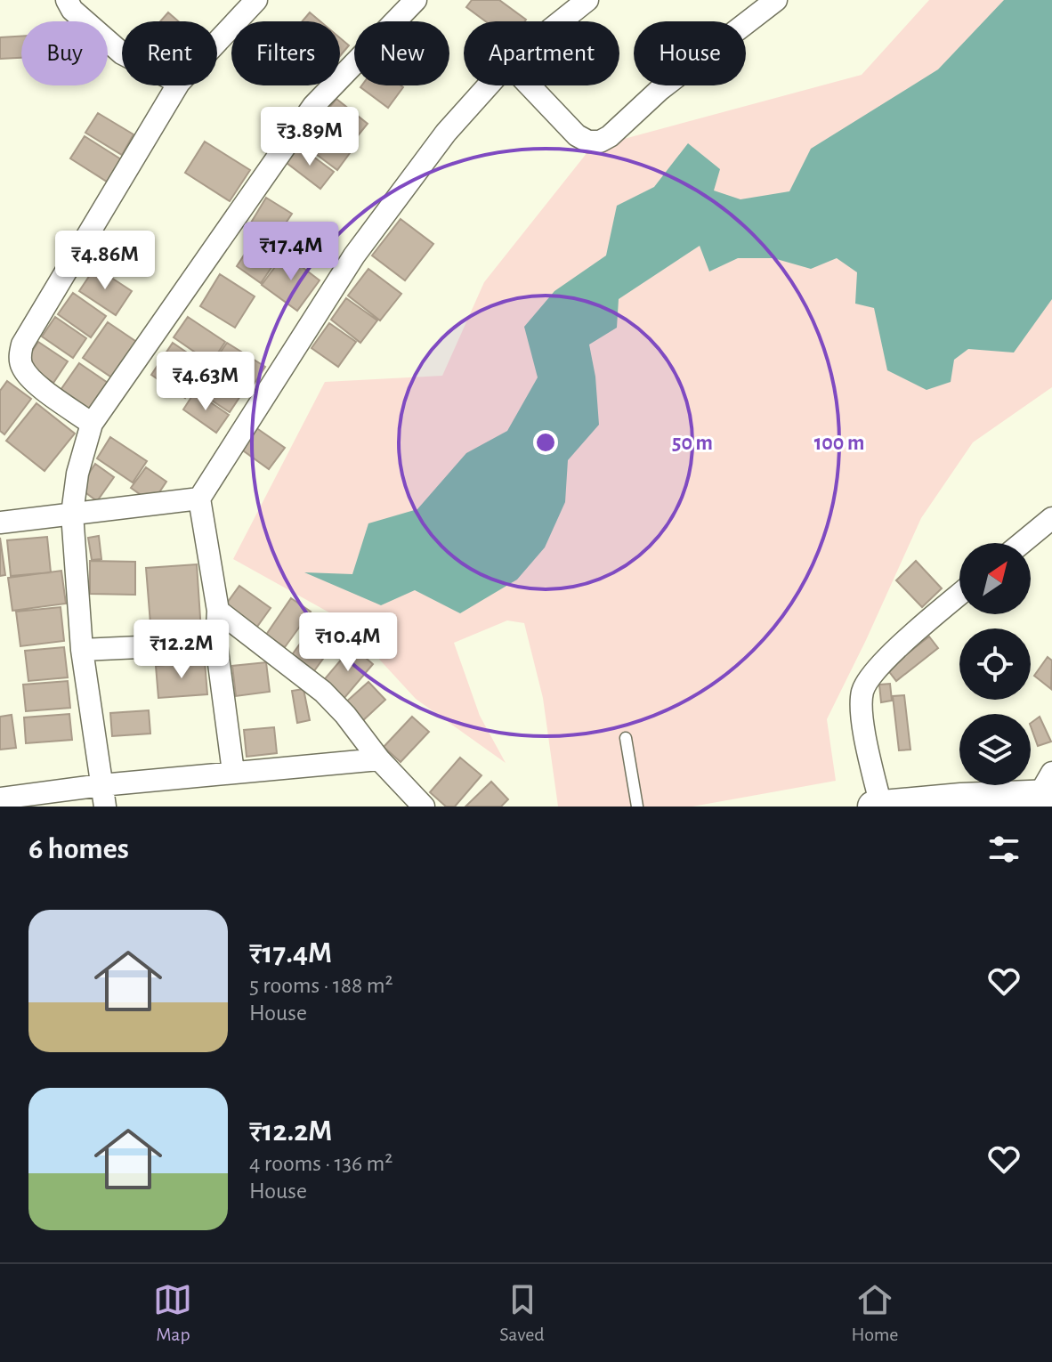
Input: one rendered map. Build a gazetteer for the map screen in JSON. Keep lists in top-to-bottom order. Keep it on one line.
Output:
{"north":"top right","page":{"chip":["Buy","Rent","Filters","New","Apartment","House"],"price":["₹3.89M","₹17.4M","₹4.86M","₹4.63M","₹10.4M","₹12.2M"],"heading":"6 homes","list":[{"name":"₹17.4M","note":"5 rooms · 188 m² · House"},{"name":"₹12.2M","note":"4 rooms · 136 m² · House"}],"tabs":["Map","Saved","Home"]},"rings":["50 m","100 m"]}
